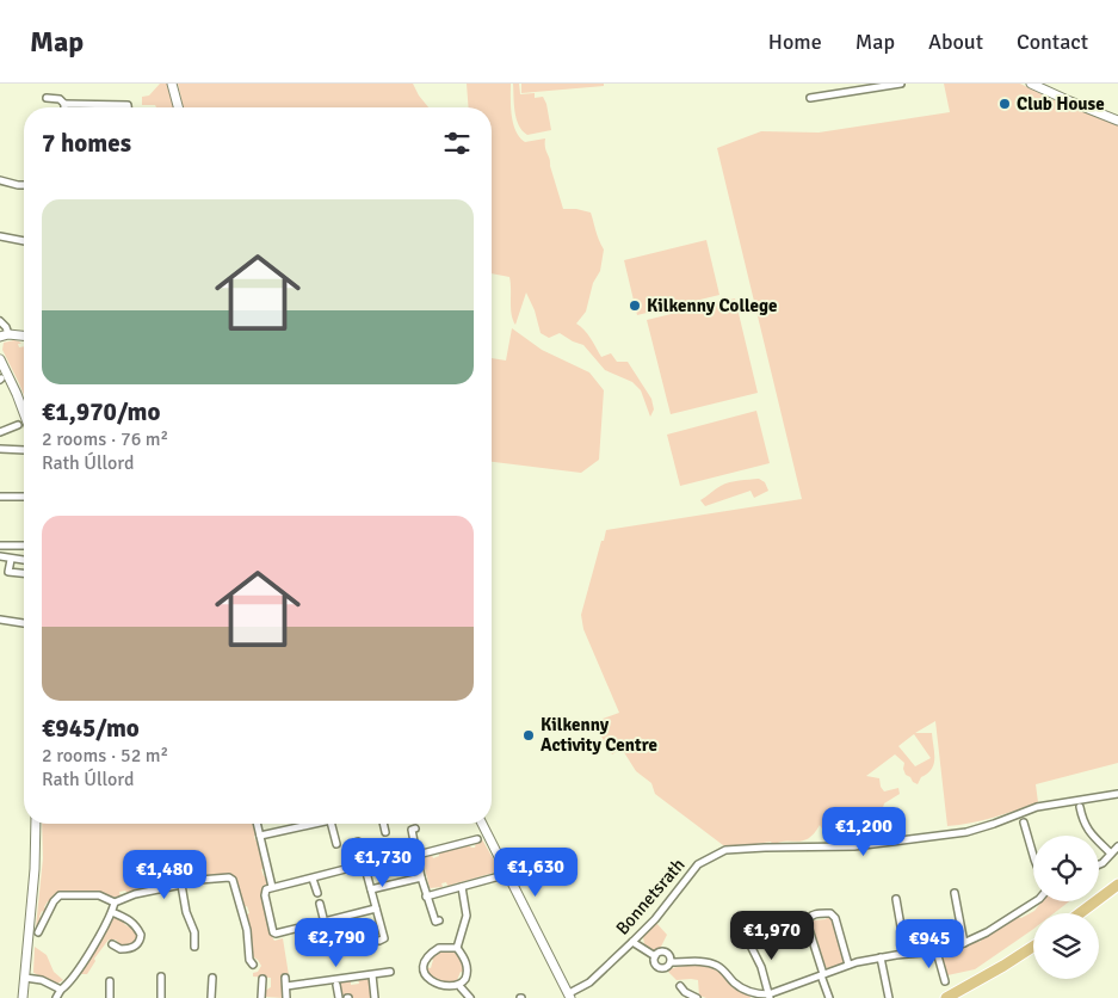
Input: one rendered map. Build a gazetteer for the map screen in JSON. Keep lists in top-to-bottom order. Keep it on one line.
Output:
{"streets":{"street":["Bonnetsrath"]},"places":["Club House","Kilkenny College","Kilkenny Activity Centre"],"page":{"header":"Map","nav":["Home","Map","About","Contact"],"heading":"7 homes","list":[{"name":"€1,970/mo","note":"2 rooms · 76 m² · Rath Úllord"},{"name":"€945/mo","note":"2 rooms · 52 m² · Rath Úllord"}],"price":["€1,200","€1,730","€1,630","€1,480","€1,970","€2,790","€945"]}}
